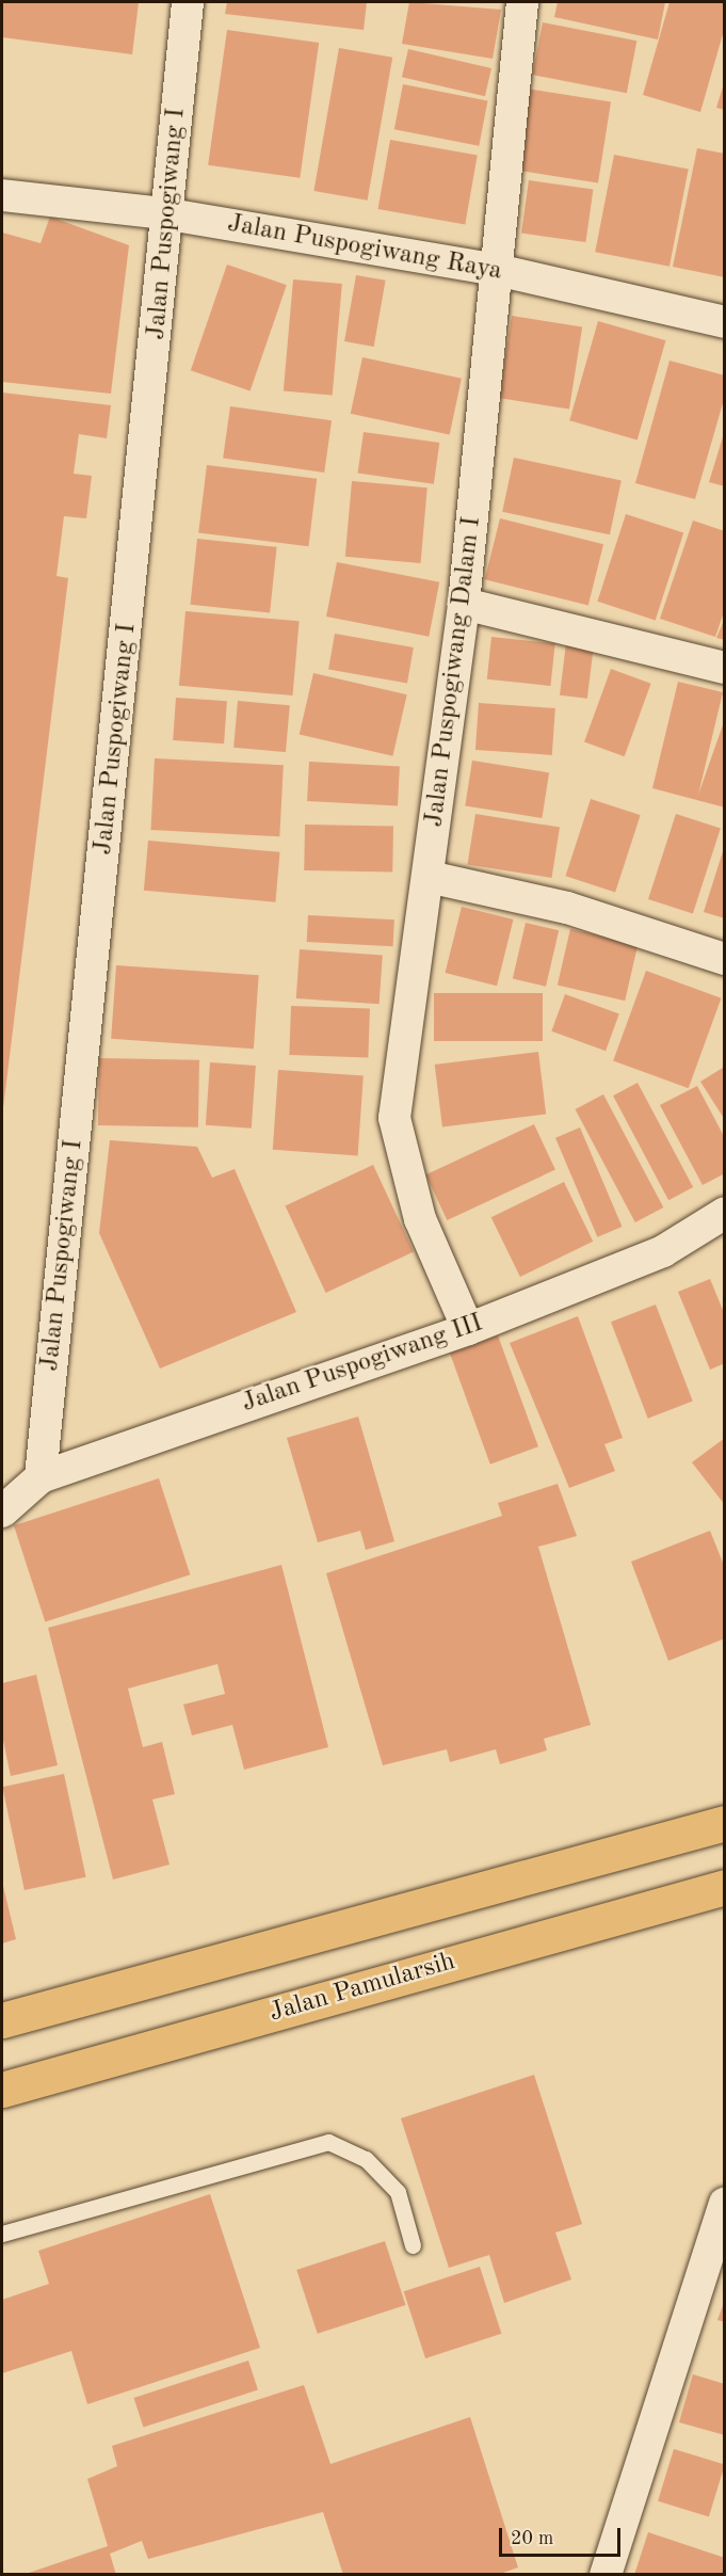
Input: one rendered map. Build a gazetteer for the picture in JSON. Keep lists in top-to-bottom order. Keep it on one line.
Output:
{"streets":{"highway":["Jalan Pamularsih"],"street":["Jalan Puspogiwang I","Jalan Puspogiwang Raya","Jalan Puspogiwang Dalam I","Jalan Puspogiwang III"]},"crossings":[["Jalan Puspogiwang I","Jalan Puspogiwang Raya"],["Jalan Puspogiwang I","Jalan Puspogiwang III"],["Jalan Puspogiwang Raya","Jalan Puspogiwang Dalam I"],["Jalan Puspogiwang Dalam I","Jalan Puspogiwang III"]],"scale_bar":"20 m"}
